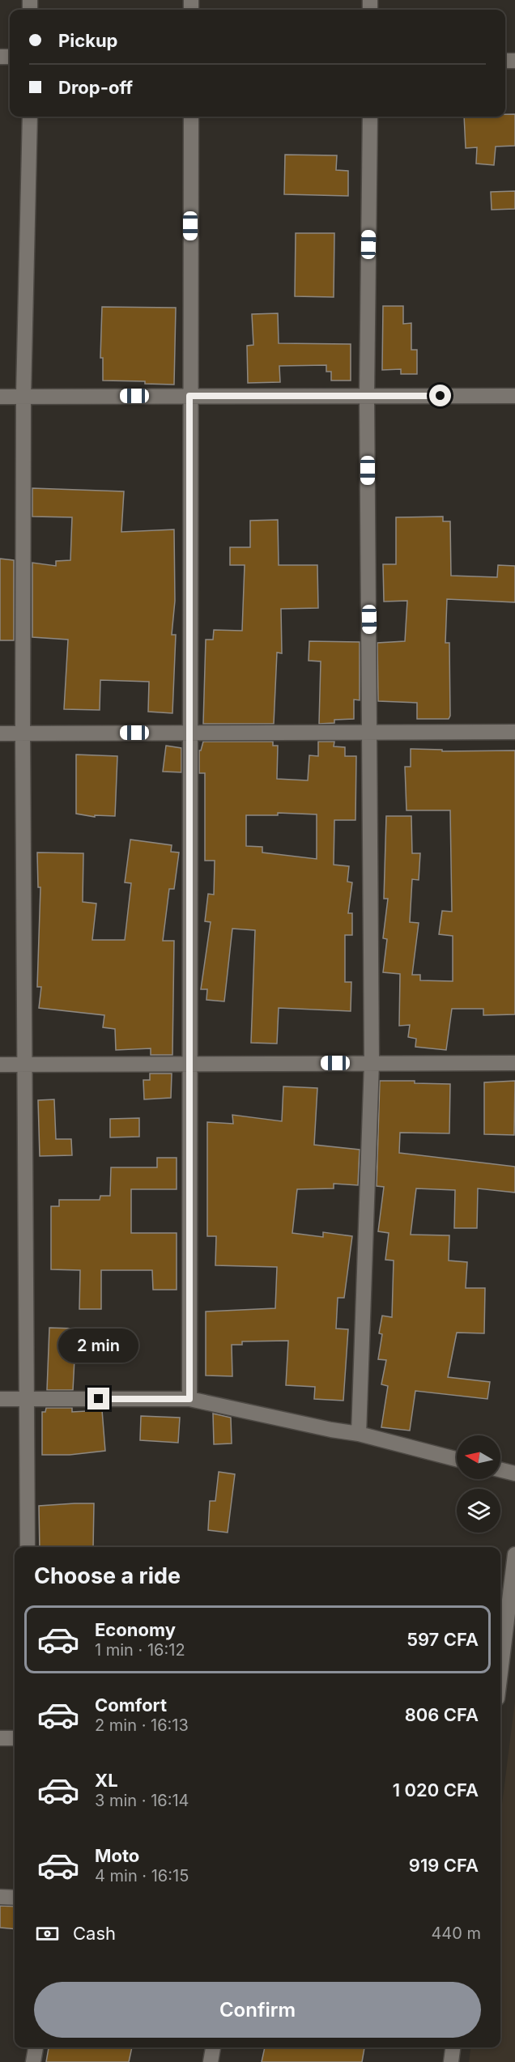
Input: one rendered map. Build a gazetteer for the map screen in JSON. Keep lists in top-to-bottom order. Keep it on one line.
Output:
{"north":"left","page":{"banner":["Pickup","Drop-off"],"bubble":"2 min","heading":"Choose a ride","list":[{"name":"Economy","note":"1 min · 16:12","value":"597 CFA"},{"name":"Comfort","note":"2 min · 16:13","value":"806 CFA"},{"name":"XL","note":"3 min · 16:14","value":"1 020 CFA"},{"name":"Moto","note":"4 min · 16:15","value":"919 CFA"}],"pay":["Cash","440 m"],"buttons":"Confirm"}}
